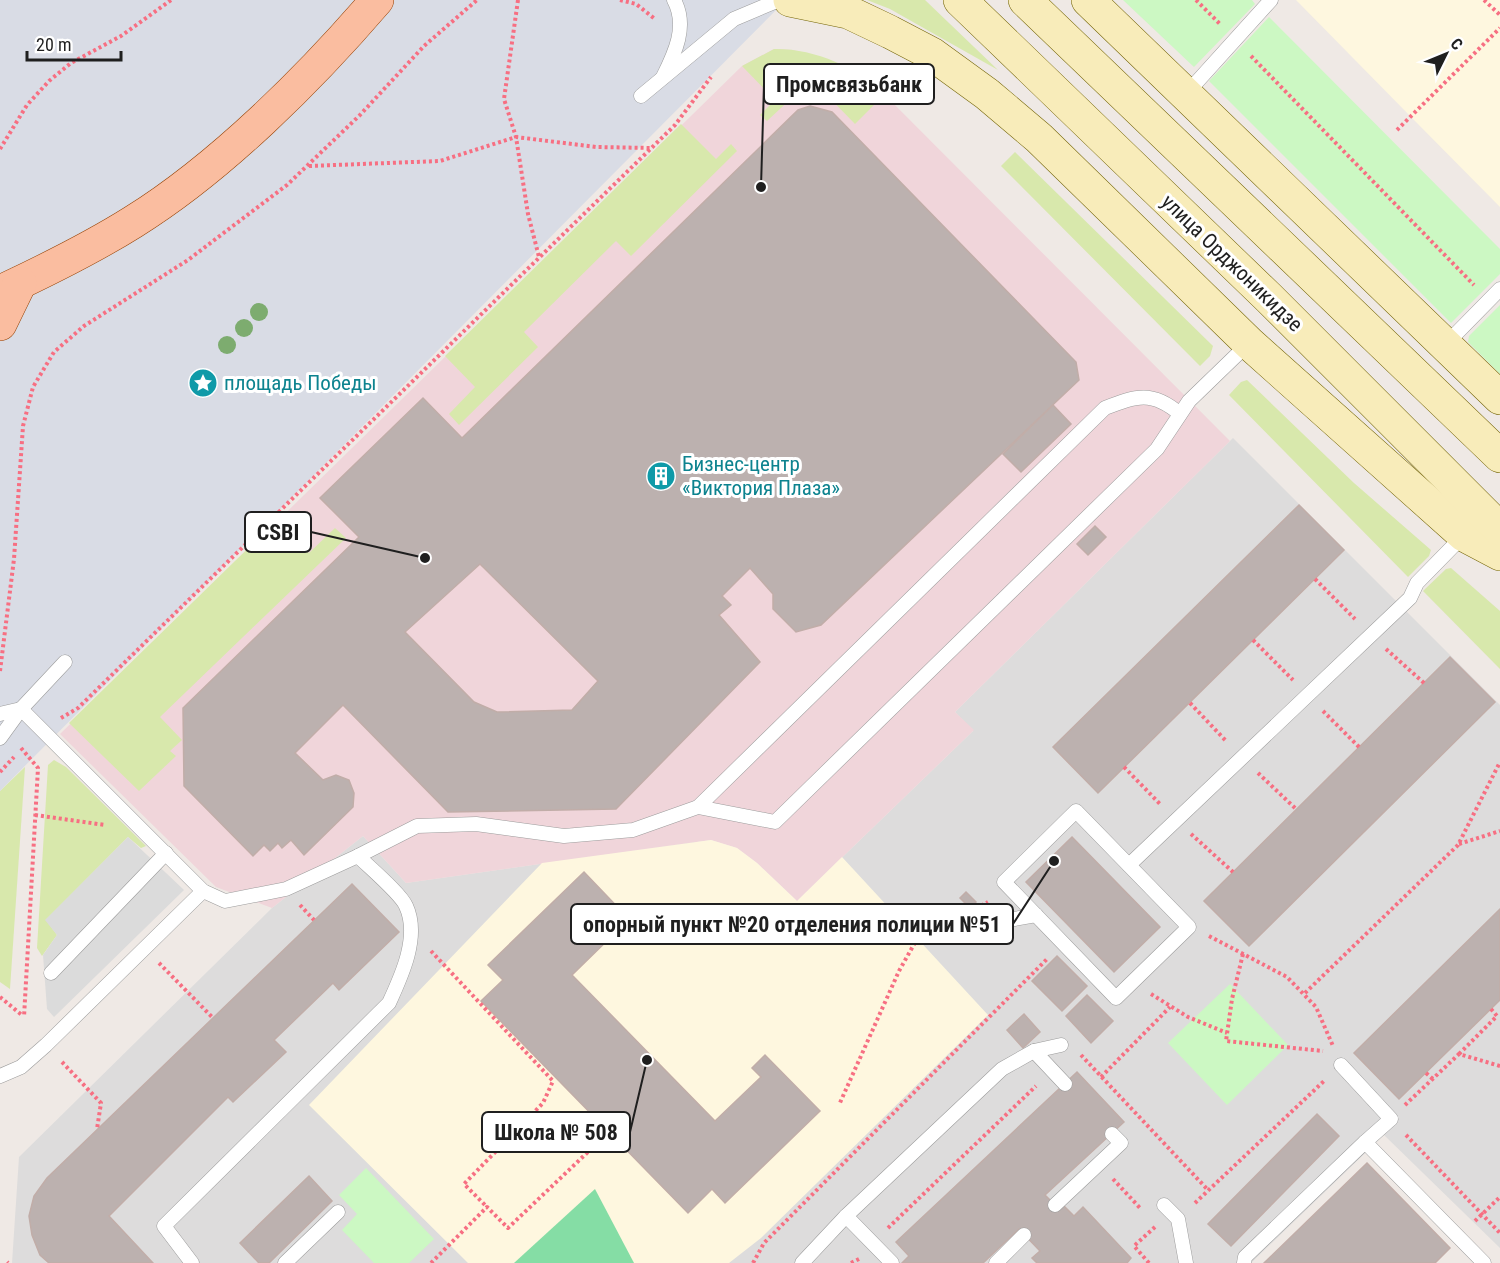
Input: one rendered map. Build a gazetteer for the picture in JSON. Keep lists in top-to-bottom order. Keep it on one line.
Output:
{"streets":{"main road":["улица Орджоникидзе"]},"places":{"other":["Промсвязьбанк","CSBI","опорный пункт №20 отделения полиции №51","Школа № 508"],"place":["площадь Победы"],"building":["Бизнес-центр «Виктория Плаза»"]},"scale_bar":"20 m","north":"top right"}
